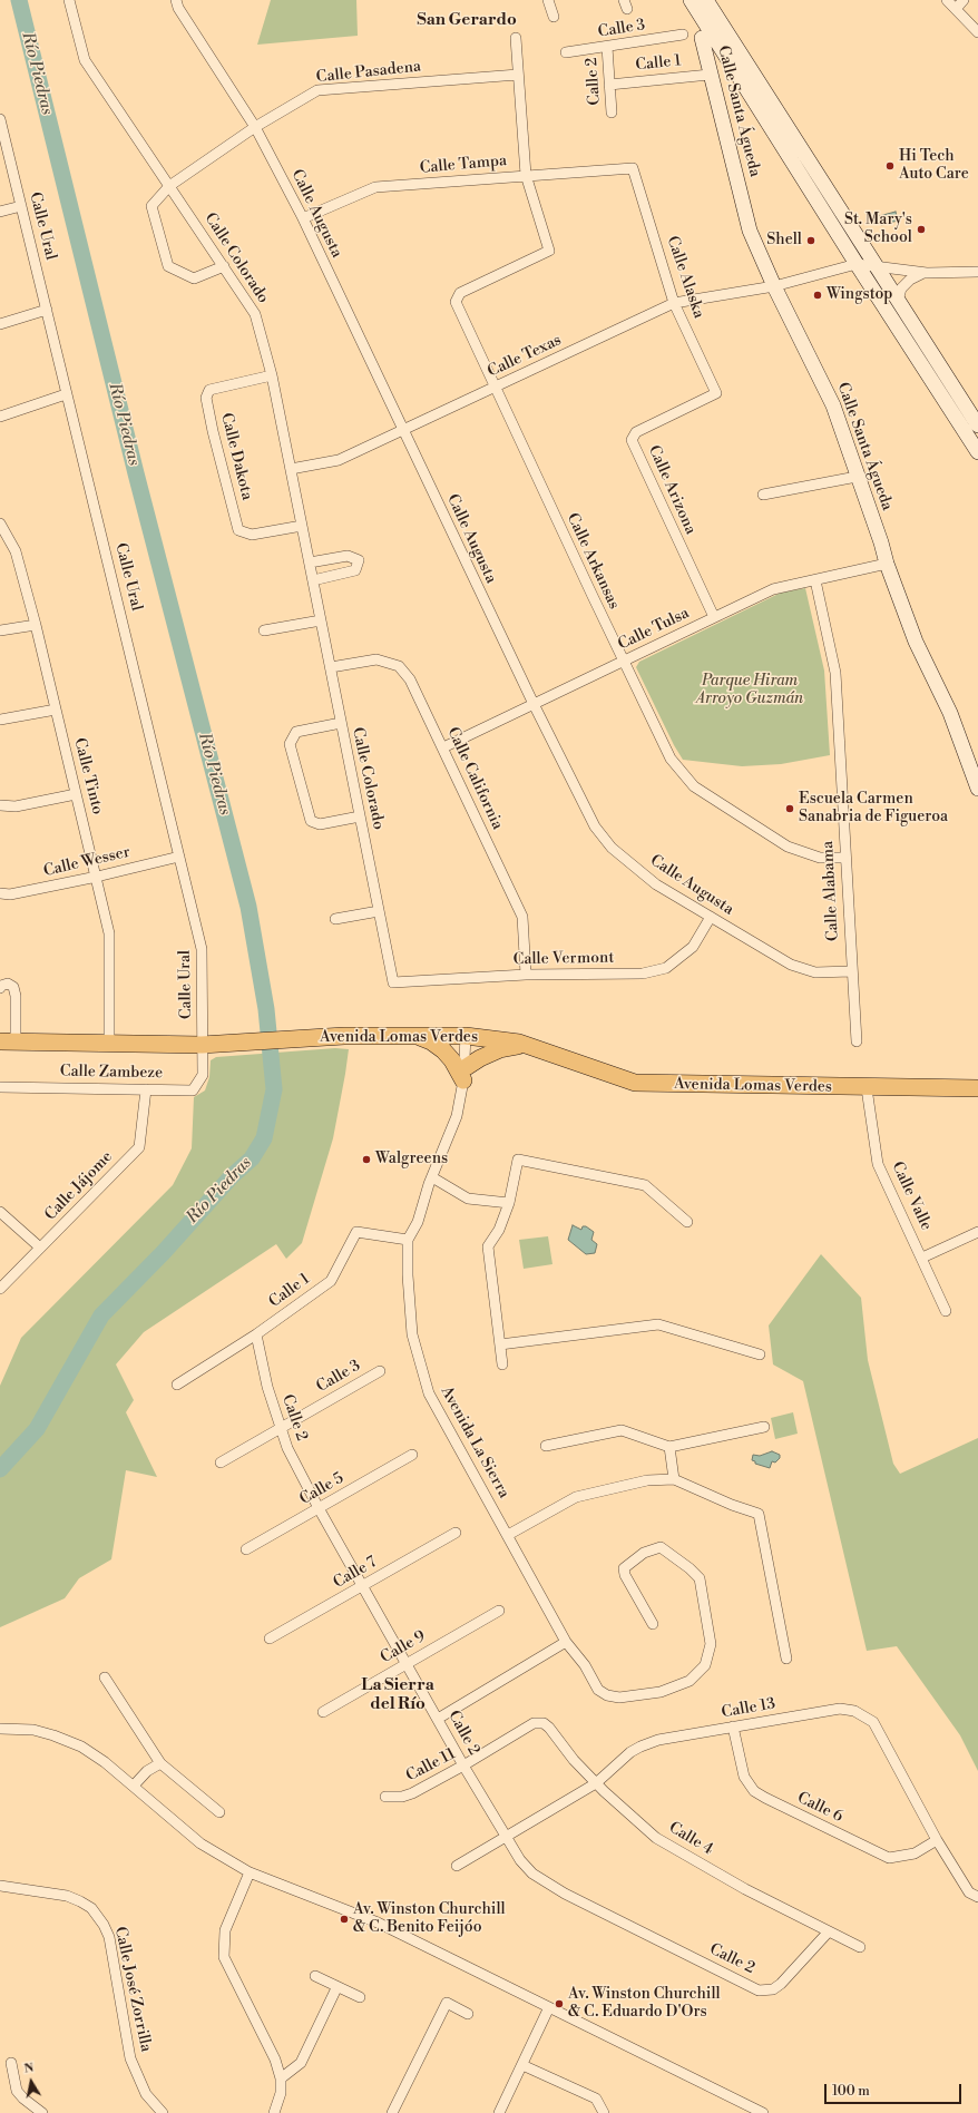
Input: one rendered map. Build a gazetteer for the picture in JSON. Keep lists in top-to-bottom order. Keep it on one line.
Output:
{"streets":{"main road":["Calle Santa Águeda","Avenida Lomas Verdes"],"street":["Calle 3","Calle 1","Calle Pasadena","Calle 2","Calle Tampa","Calle Augusta","Calle Ural","Calle Colorado","Calle Alaska","Calle Texas","Calle Dakota","Calle Arizona","Calle Arkansas","Calle Tulsa","Calle Tinto","Calle California","Calle Wesser","Calle Alabama","Calle Vermont","Calle Zambeze","Calle Jájome","Calle Valle","Avenida La Sierra","Calle 5","Calle 7","Calle 9","Calle 13","Calle 11","Calle 6","Calle 4","Calle José Zorrilla"]},"crossings":[["Calle 3","Calle 2"],["Calle 1","Calle 2"],["Calle 1","Calle Santa Águeda"],["Calle 1","Avenida La Sierra"],["Calle Pasadena","Calle Augusta"],["Calle Pasadena","Calle Colorado"],["Calle 2","Calle 5"],["Calle 2","Calle 7"],["Calle 2","Calle 9"],["Calle 2","Calle 13"],["Calle 2","Calle 11"],["Calle 2","Calle 4"],["Calle Santa Águeda","Calle Texas"],["Calle Santa Águeda","Calle Tulsa"],["Calle Tampa","Calle Augusta"],["Calle Tampa","Calle Alaska"],["Calle Tampa","Calle Arkansas"],["Calle Augusta","Calle Texas"],["Calle Augusta","Calle Tulsa"],["Calle Augusta","Calle Alabama"],["Calle Augusta","Calle Vermont"],["Calle Ural","Calle Wesser"],["Calle Ural","Avenida Lomas Verdes"],["Calle Ural","Calle Zambeze"],["Calle Colorado","Calle Texas"],["Calle Colorado","Calle Dakota"],["Calle Colorado","Calle California"],["Calle Colorado","Calle Vermont"],["Calle Alaska","Calle Texas"],["Calle Alaska","Calle Arizona"],["Calle Texas","Calle Arkansas"],["Calle Arizona","Calle Tulsa"],["Calle Arkansas","Calle Tulsa"],["Calle Arkansas","Calle Alabama"],["Calle Tulsa","Calle California"],["Calle Tulsa","Calle Alabama"],["Calle Tinto","Calle Wesser"],["Calle Tinto","Avenida Lomas Verdes"],["Calle California","Calle Vermont"],["Avenida Lomas Verdes","Calle Valle"],["Avenida Lomas Verdes","Avenida La Sierra"],["Calle Zambeze","Calle Jájome"],["Calle 13","Calle 6"],["Calle 13","Calle 4"],["Calle 11","Calle 4"]],"districts":["San Gerardo","La Sierra del Río"],"water":["Río Piedras"],"parks":["Parque Hiram Arroyo Guzmán"],"places":["Hi Tech Auto Care","St. Mary's School","Shell","Wingstop","Escuela Carmen Sanabria de Figueroa","Walgreens","Av. Winston Churchill & C. Benito Feijóo","Av. Winston Churchill & C. Eduardo D'Ors"],"scale_bar":"100 m","north":"top"}
